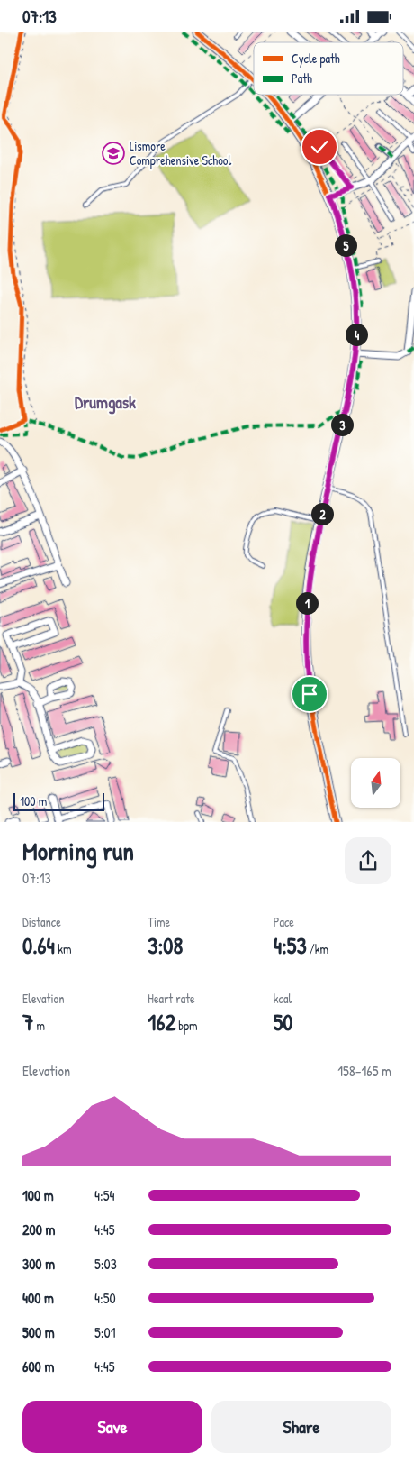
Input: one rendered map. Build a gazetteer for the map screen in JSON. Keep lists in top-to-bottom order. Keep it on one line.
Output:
{"districts":["Drumgask"],"places":{"school or university":["Lismore Comprehensive School"]},"legend":["Cycle path","Path"],"scale_bar":"100 m","north":"top","page":{"status":"07:13","pins":["5","4","3","2","1"],"scale":"100 m","heading":["Morning run","07:13"],"stats":[["Distance","0.64 km"],["Time","3:08"],["Pace","4:53 /km"],["Elevation","7 m"],["Heart rate","162 bpm"],["kcal","50"]],"chart":["Elevation","158–165 m"],"list":[{"name":"100 m","note":"4:54"},{"name":"200 m","note":"4:45"},{"name":"300 m","note":"5:03"},{"name":"400 m","note":"4:50"},{"name":"500 m","note":"5:01"},{"name":"600 m","note":"4:45"}],"buttons":["Save","Share"]}}
